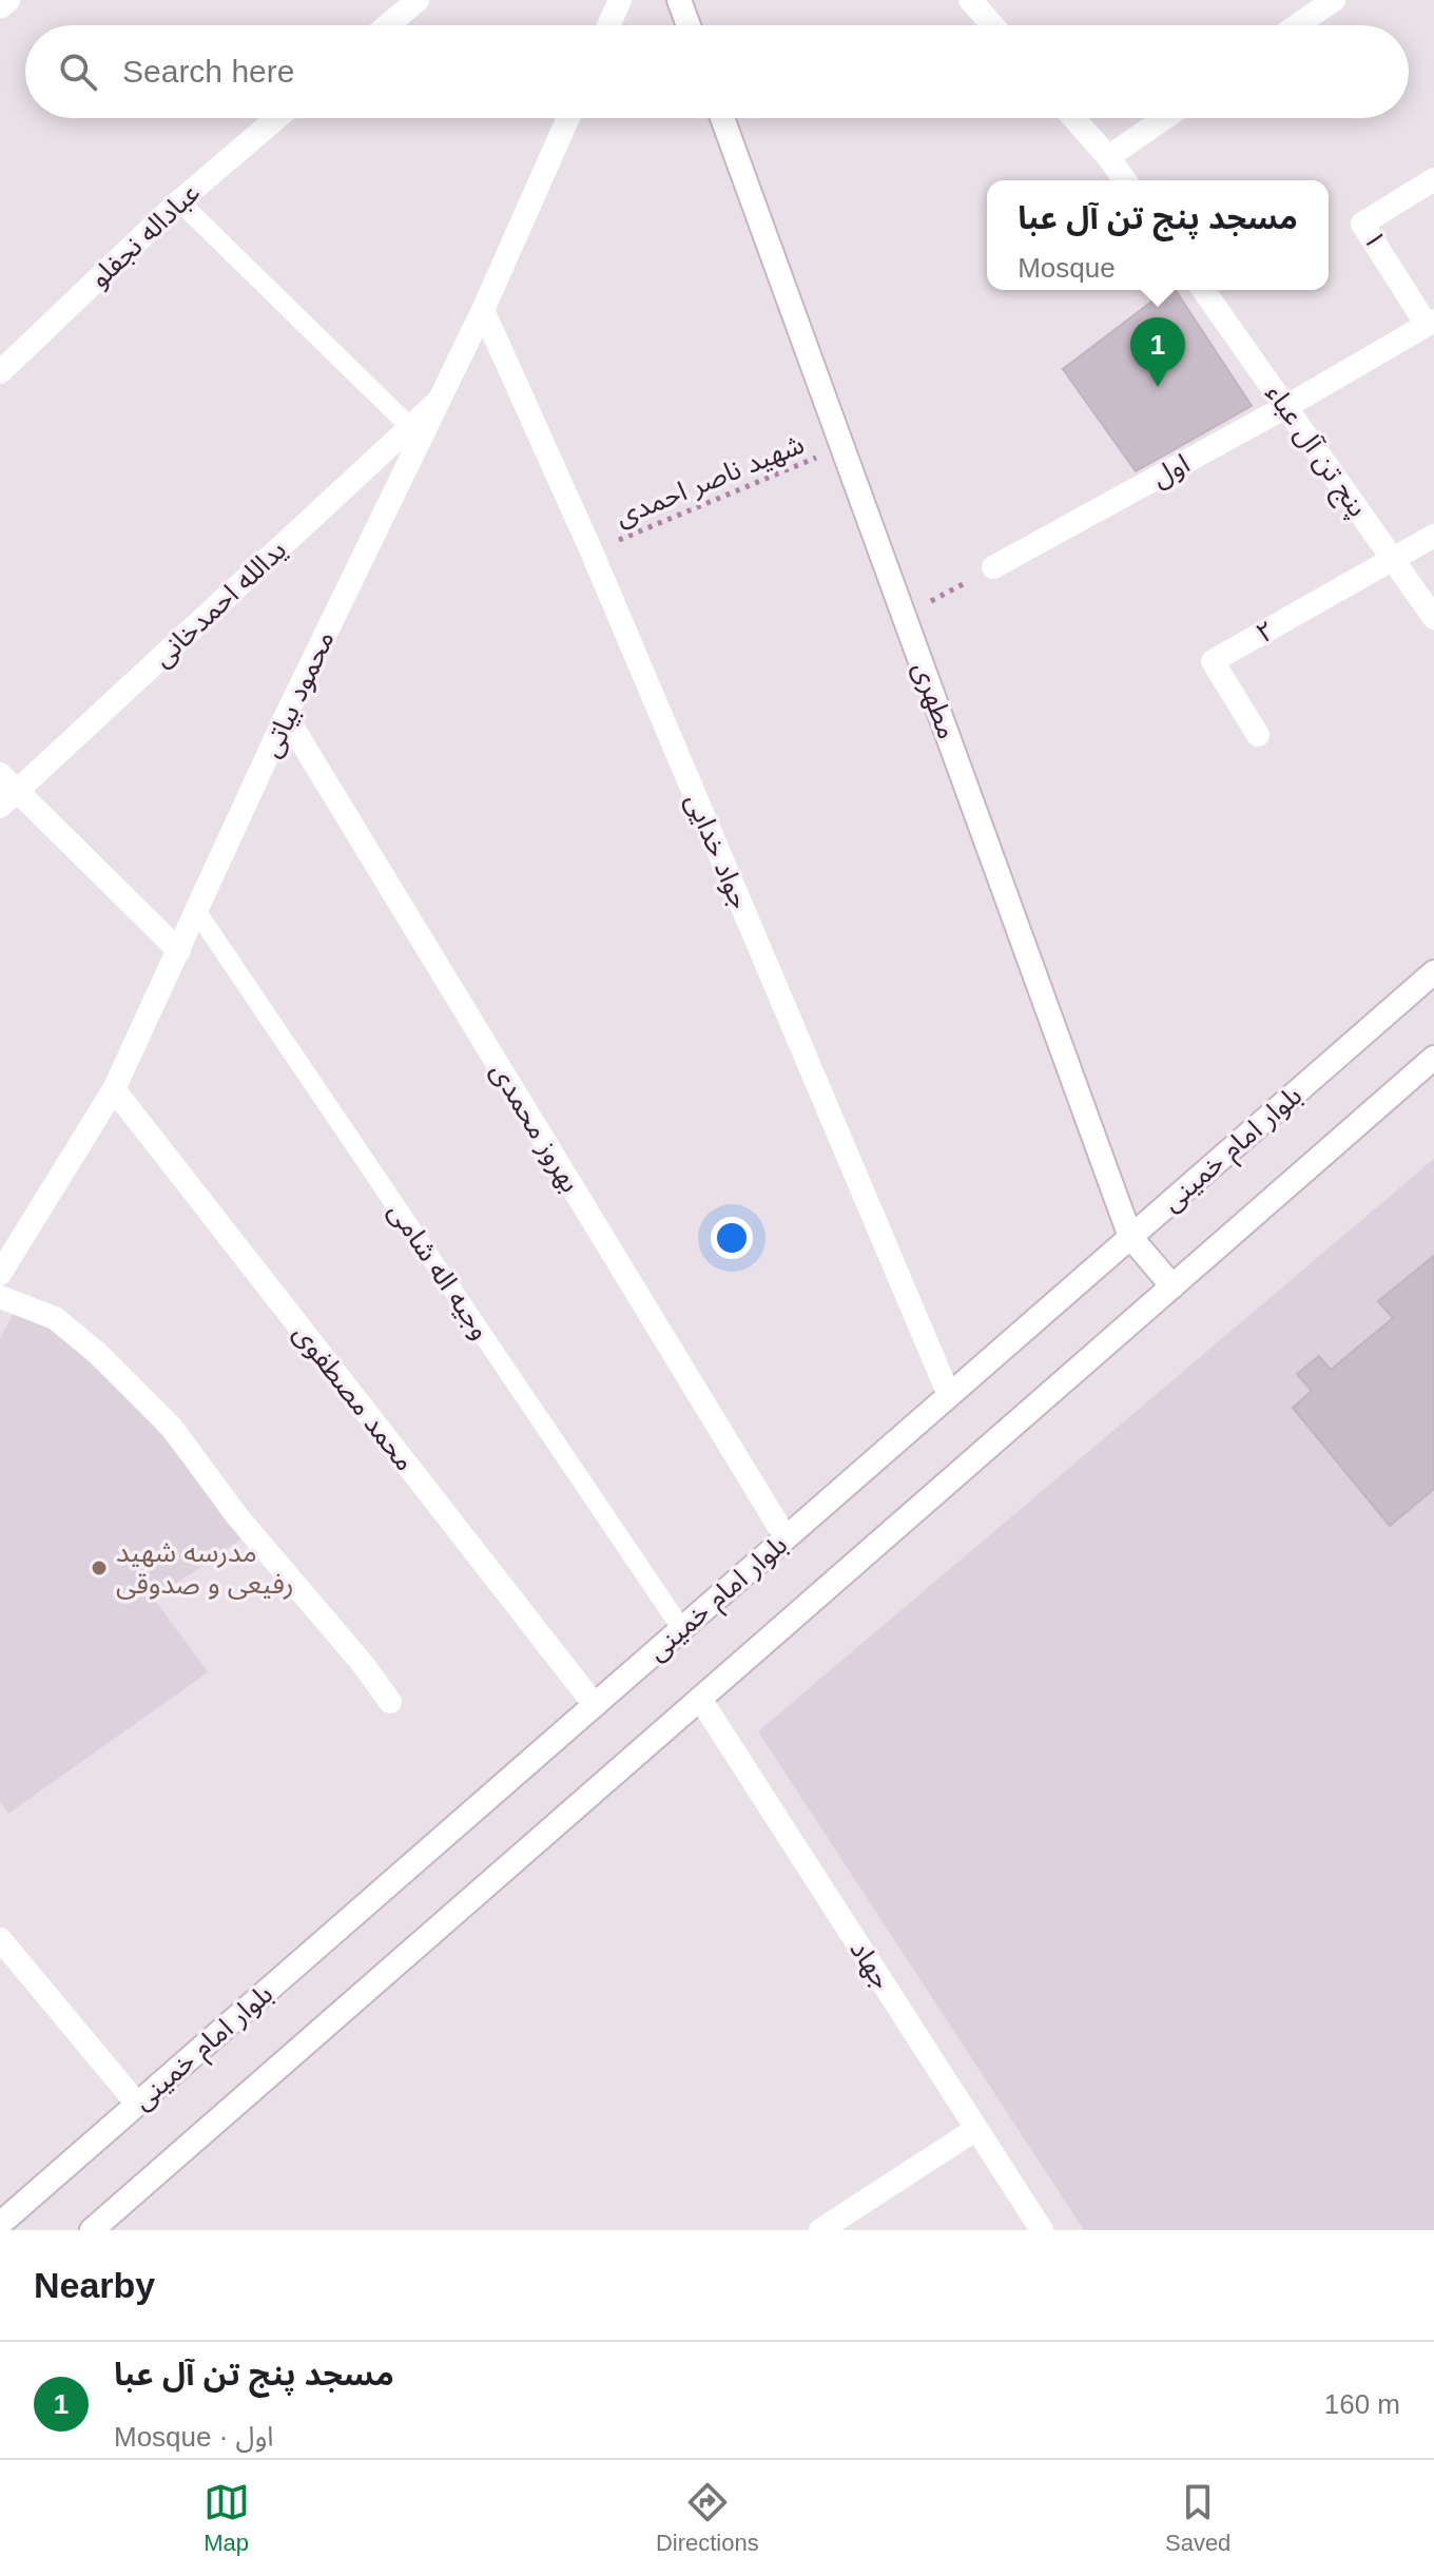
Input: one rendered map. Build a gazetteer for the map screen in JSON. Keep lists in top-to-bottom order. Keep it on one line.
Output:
{"streets":{"street":["عباداله نجفلو","۱","پنج تن آل عباء","اول","یدالله احمدخانی","۲","محمود بیاتی","مطهری","جواد خدایی","بهروز محمدی","بلوار امام خمینی","محمد مصطفوی","جهاد"],"lane":["وجیه اله شامی"],"path":["شهید ناصر احمدی"]},"crossings":[["۱","اول"],["پنج تن آل عباء","اول"],["پنج تن آل عباء","۲"],["شهید ناصر احمدی","مطهری"],["شهید ناصر احمدی","جواد خدایی"],["یدالله احمدخانی","محمود بیاتی"],["محمود بیاتی","جواد خدایی"],["محمود بیاتی","بهروز محمدی"],["محمود بیاتی","وجیه اله شامی"],["محمود بیاتی","محمد مصطفوی"],["مطهری","بلوار امام خمینی"],["جواد خدایی","بلوار امام خمینی"],["بهروز محمدی","بلوار امام خمینی"],["بلوار امام خمینی","وجیه اله شامی"],["بلوار امام خمینی","محمد مصطفوی"]],"places":["مدرسه شهید رفیعی و صدوقی"],"page":{"search":"Search here","popup":["مسجد پنج تن آل عبا","Mosque"],"pins":"1","heading":"Nearby","list":[{"mark":"1","name":"مسجد پنج تن آل عبا","note":"Mosque · اول","value":"160 m"}],"nav":["Map","Directions","Saved"]}}
